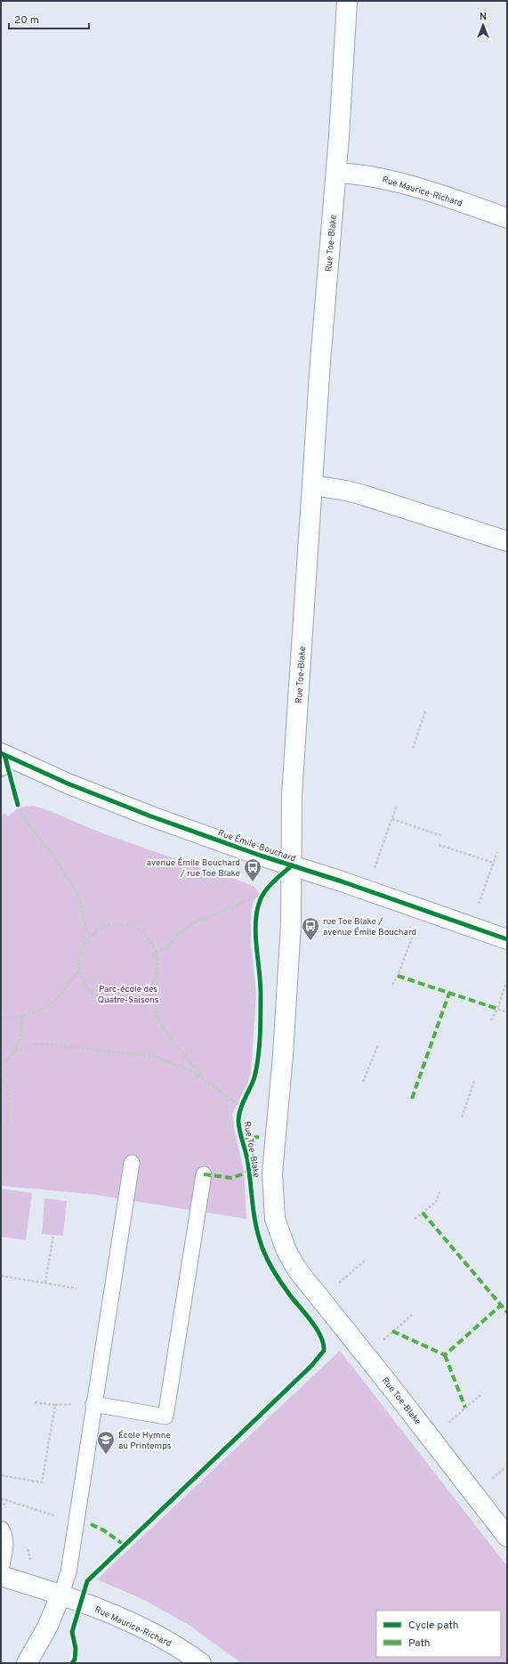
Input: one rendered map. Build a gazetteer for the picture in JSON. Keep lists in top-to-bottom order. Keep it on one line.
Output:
{"streets":{"street":["Rue Maurice-Richard","Rue Toe-Blake","Rue Émile-Bouchard"]},"crossings":[["Rue Maurice-Richard","Rue Toe-Blake"],["Rue Toe-Blake","Rue Émile-Bouchard"]],"parks":["Parc-école des Quatre-Saisons"],"places":{"bus stop":["avenue Émile Bouchard / rue Toe Blake","rue Toe Blake / avenue Émile Bouchard"],"school or university":["École Hymne au Printemps"]},"legend":["Cycle path","Path"],"scale_bar":"20 m","north":"top"}
